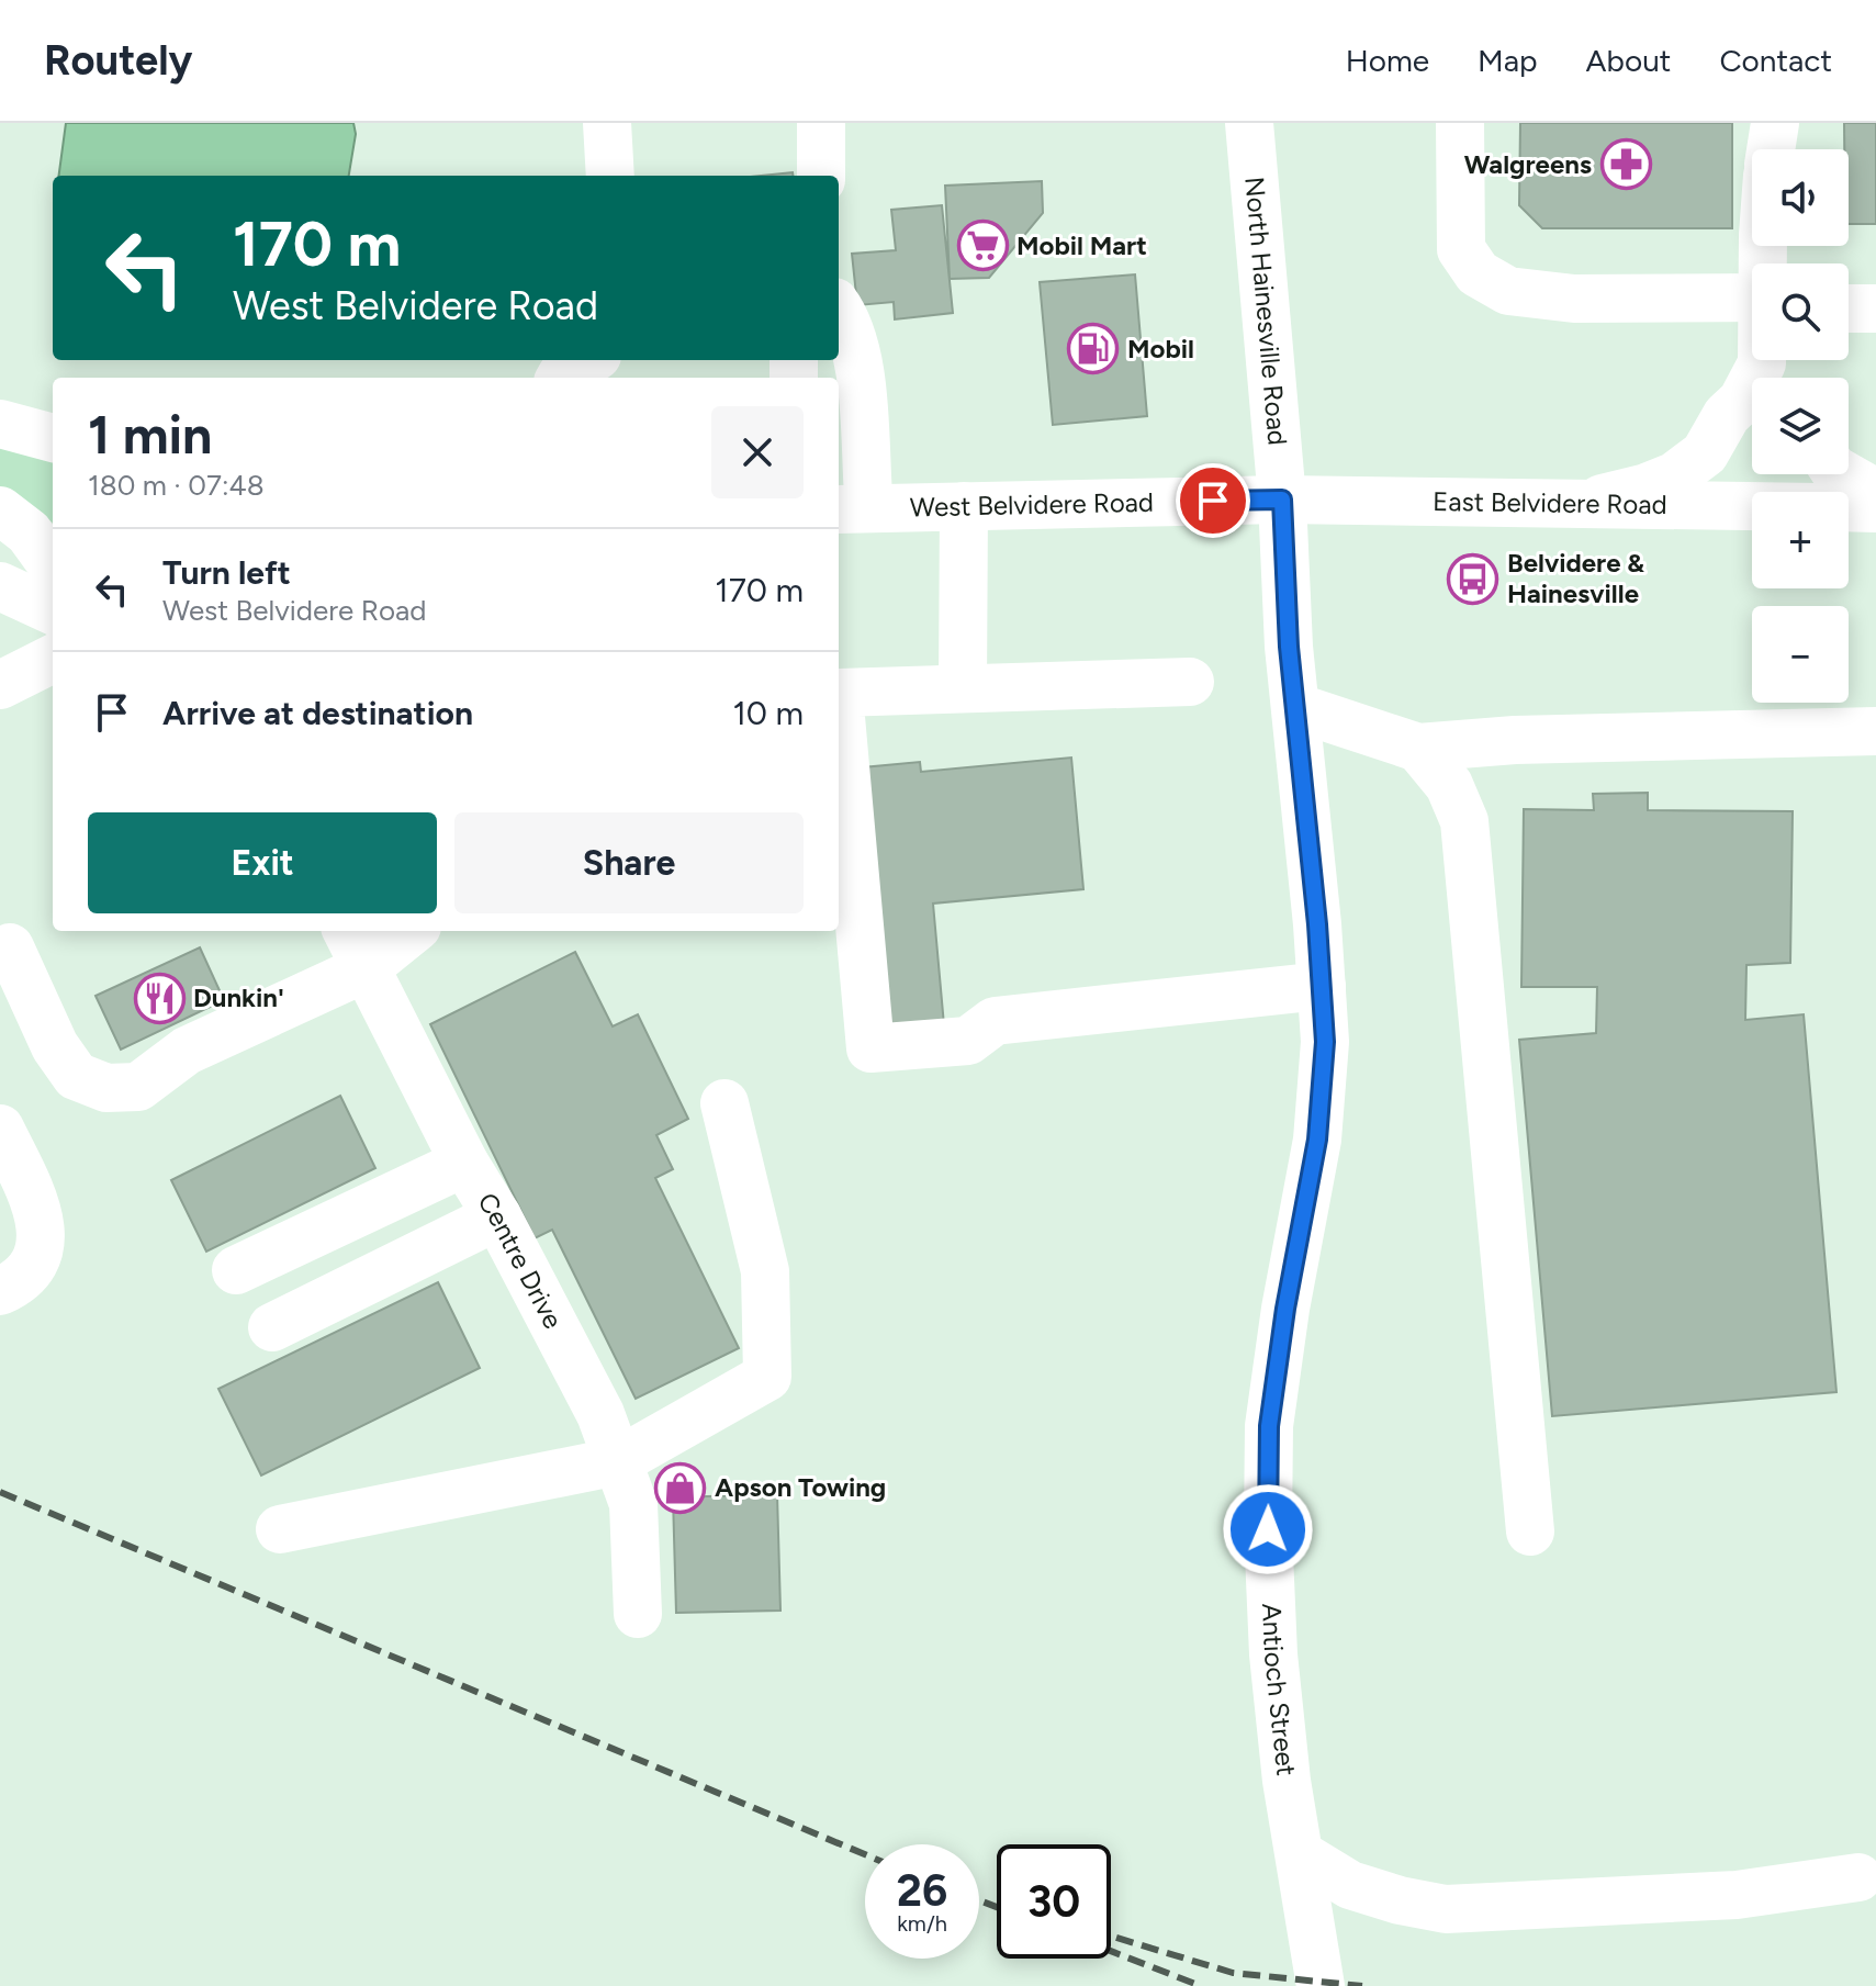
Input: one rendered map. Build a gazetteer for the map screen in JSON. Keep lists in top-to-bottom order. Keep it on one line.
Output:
{"streets":{"street":["North Hainesville Road","East Belvidere Road","West Belvidere Road","Centre Drive","Antioch Street"]},"crossings":[["North Hainesville Road","East Belvidere Road"],["North Hainesville Road","West Belvidere Road"],["North Hainesville Road","Antioch Street"],["East Belvidere Road","West Belvidere Road"],["East Belvidere Road","Antioch Street"],["West Belvidere Road","Antioch Street"]],"places":{"pharmacy":["Walgreens"],"supermarket":["Mobil Mart"],"fuel station":["Mobil"],"bus stop":["Belvidere & Hainesville"],"restaurant":["Dunkin'"],"shop":["Apson Towing"]},"page":{"header":"Routely","nav":["Home","Map","About","Contact"],"map_buttons":["+","−"],"turn":["170 m","West Belvidere Road"],"heading":["1 min","180 m · 07:48"],"list":[{"name":"Turn left","note":"West Belvidere Road","value":"170 m"},{"name":"Arrive at destination","value":"10 m"}],"buttons":["Exit","Share"],"speed":"26 km/h","limit":"30"}}
